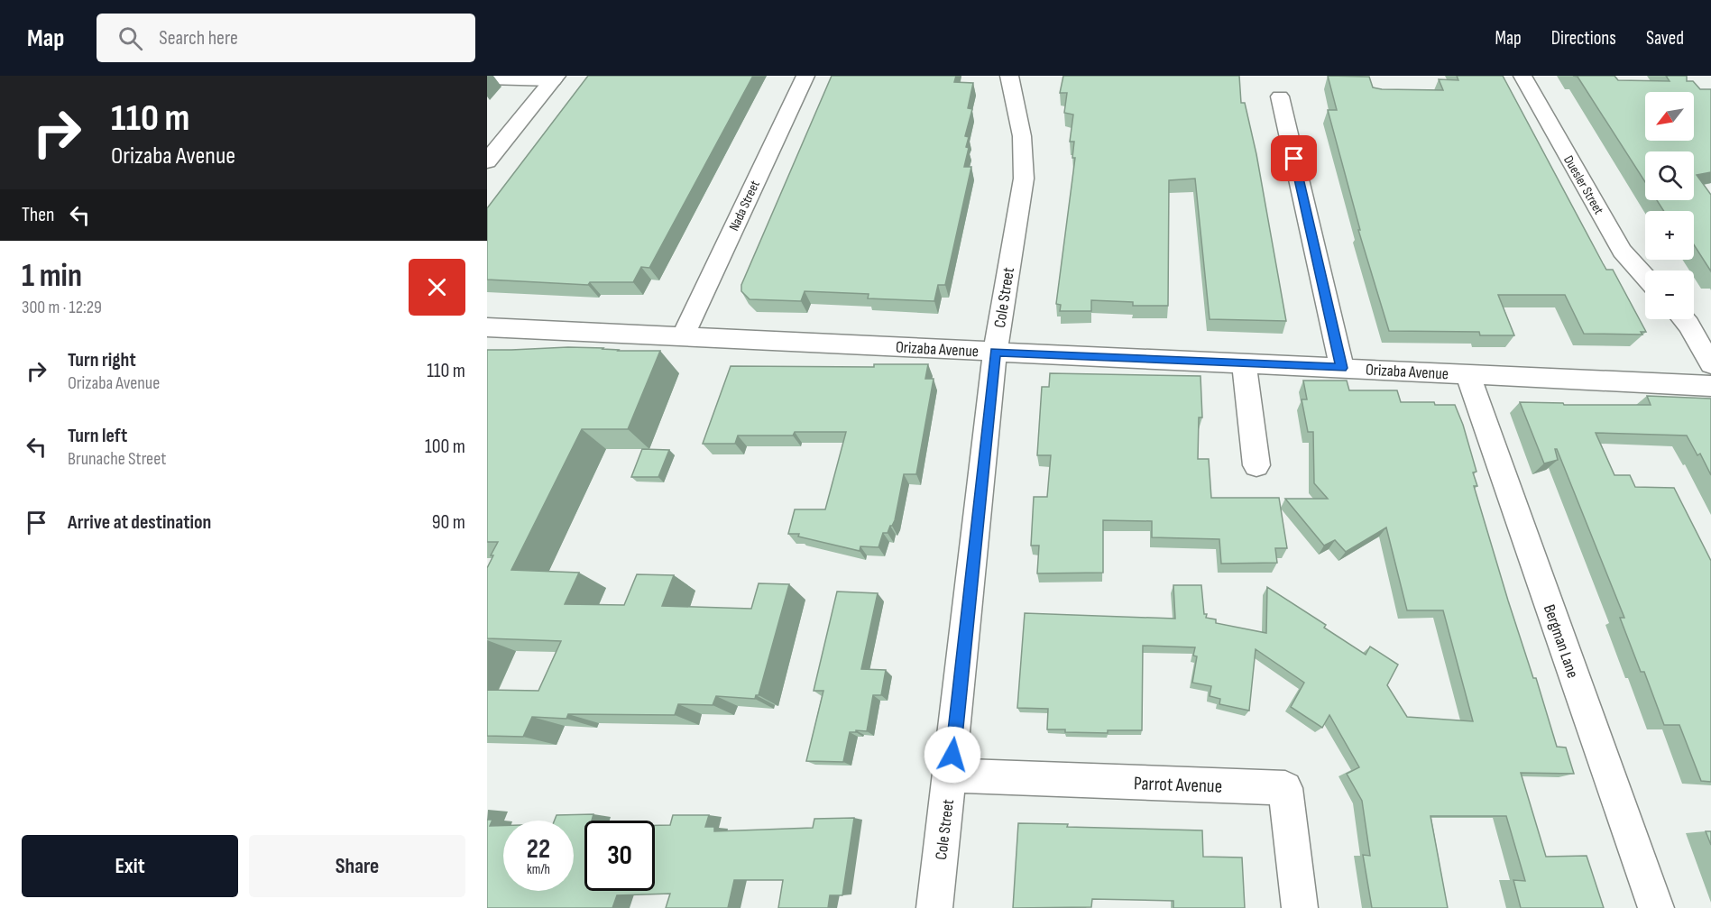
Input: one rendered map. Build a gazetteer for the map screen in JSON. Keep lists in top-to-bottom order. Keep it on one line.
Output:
{"streets":{"street":["Duesler Street","Nada Street","Cole Street","Orizaba Avenue","Bergman Lane","Parrot Avenue"]},"crossings":[["Nada Street","Orizaba Avenue"],["Cole Street","Orizaba Avenue"],["Cole Street","Parrot Avenue"],["Orizaba Avenue","Bergman Lane"]],"north":"bottom left","page":{"header":"Map","search":"Search here","nav":["Map","Directions","Saved"],"turn":["110 m","Orizaba Avenue"],"map_buttons":["+","−"],"then":"Then","heading":["1 min","300 m · 12:29"],"list":[{"name":"Turn right","note":"Orizaba Avenue","value":"110 m"},{"name":"Turn left","note":"Brunache Street","value":"100 m"},{"name":"Arrive at destination","value":"90 m"}],"speed":"22 km/h","limit":"30","buttons":["Exit","Share"]}}
